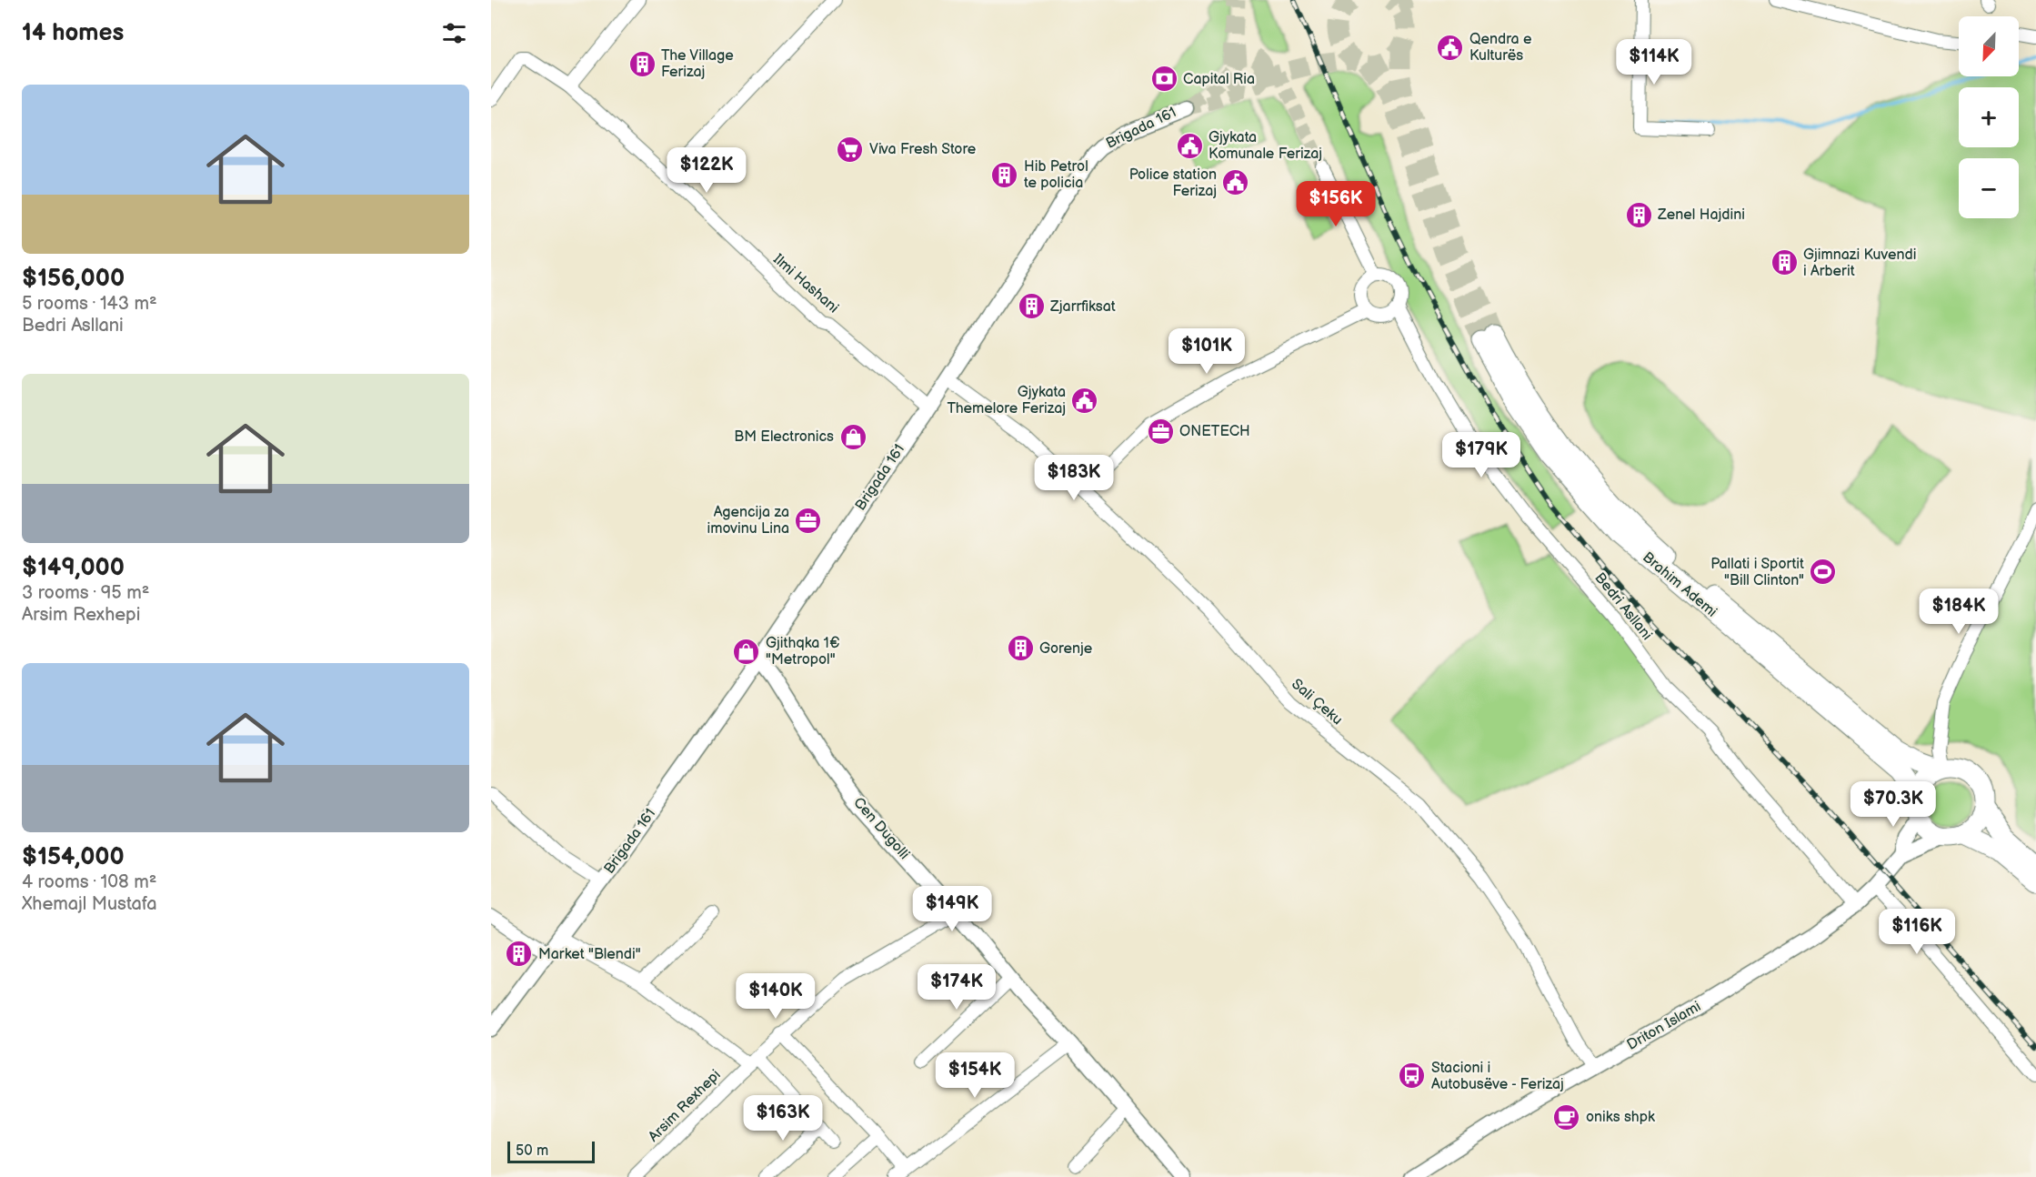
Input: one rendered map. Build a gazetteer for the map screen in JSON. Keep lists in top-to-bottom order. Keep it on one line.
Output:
{"streets":{"main road":["Brahim Ademi"],"street":["Brigada 161","Ilmi Hashani","Bedri Asllani","Sali Çeku","Cen Dugolli","Driton Islami","Arsim Rexhepi"]},"crossings":[["Brigada 161","Ilmi Hashani"],["Brigada 161","Sali Çeku"],["Brigada 161","Cen Dugolli"],["Brahim Ademi","Driton Islami"],["Bedri Asllani","Driton Islami"],["Sali Çeku","Driton Islami"],["Cen Dugolli","Arsim Rexhepi"]],"places":{"public building":["Qendra e Kulturës","Gjykata Komunale Ferizaj","Police station Ferizaj","Gjykata Themelore Ferizaj"],"building":["The Village Ferizaj","Hib Petrol te policia","Zenel Hajdini","Gjimnazi Kuvendi i Arberit","Zjarrfiksat","Gorenje","Market \"Blendi\""],"bank":["Capital Ria"],"supermarket":["Viva Fresh Store"],"office":["ONETECH","Agencija za imovinu Lina"],"shop":["BM Electronics","Gjithqka 1€ \"Metropol\""],"sports":["Pallati i Sportit \"Bill Clinton\""],"bus stop":["Stacioni i Autobusëve - Ferizaj"],"cafe":["oniks shpk"]},"scale_bar":"50 m","north":"bottom left","page":{"heading":"14 homes","map_buttons":["+","−"],"price":["$114K","$122K","$156K","$101K","$179K","$183K","$184K","$70.3K","$149K","$116K","$174K","$140K","$154K","$163K"],"list":[{"name":"$156,000","note":"5 rooms · 143 m² · Bedri Asllani"},{"name":"$149,000","note":"3 rooms · 95 m² · Arsim Rexhepi"},{"name":"$154,000","note":"4 rooms · 108 m² · Xhemajl Mustafa"}],"scale":"50 m"}}
